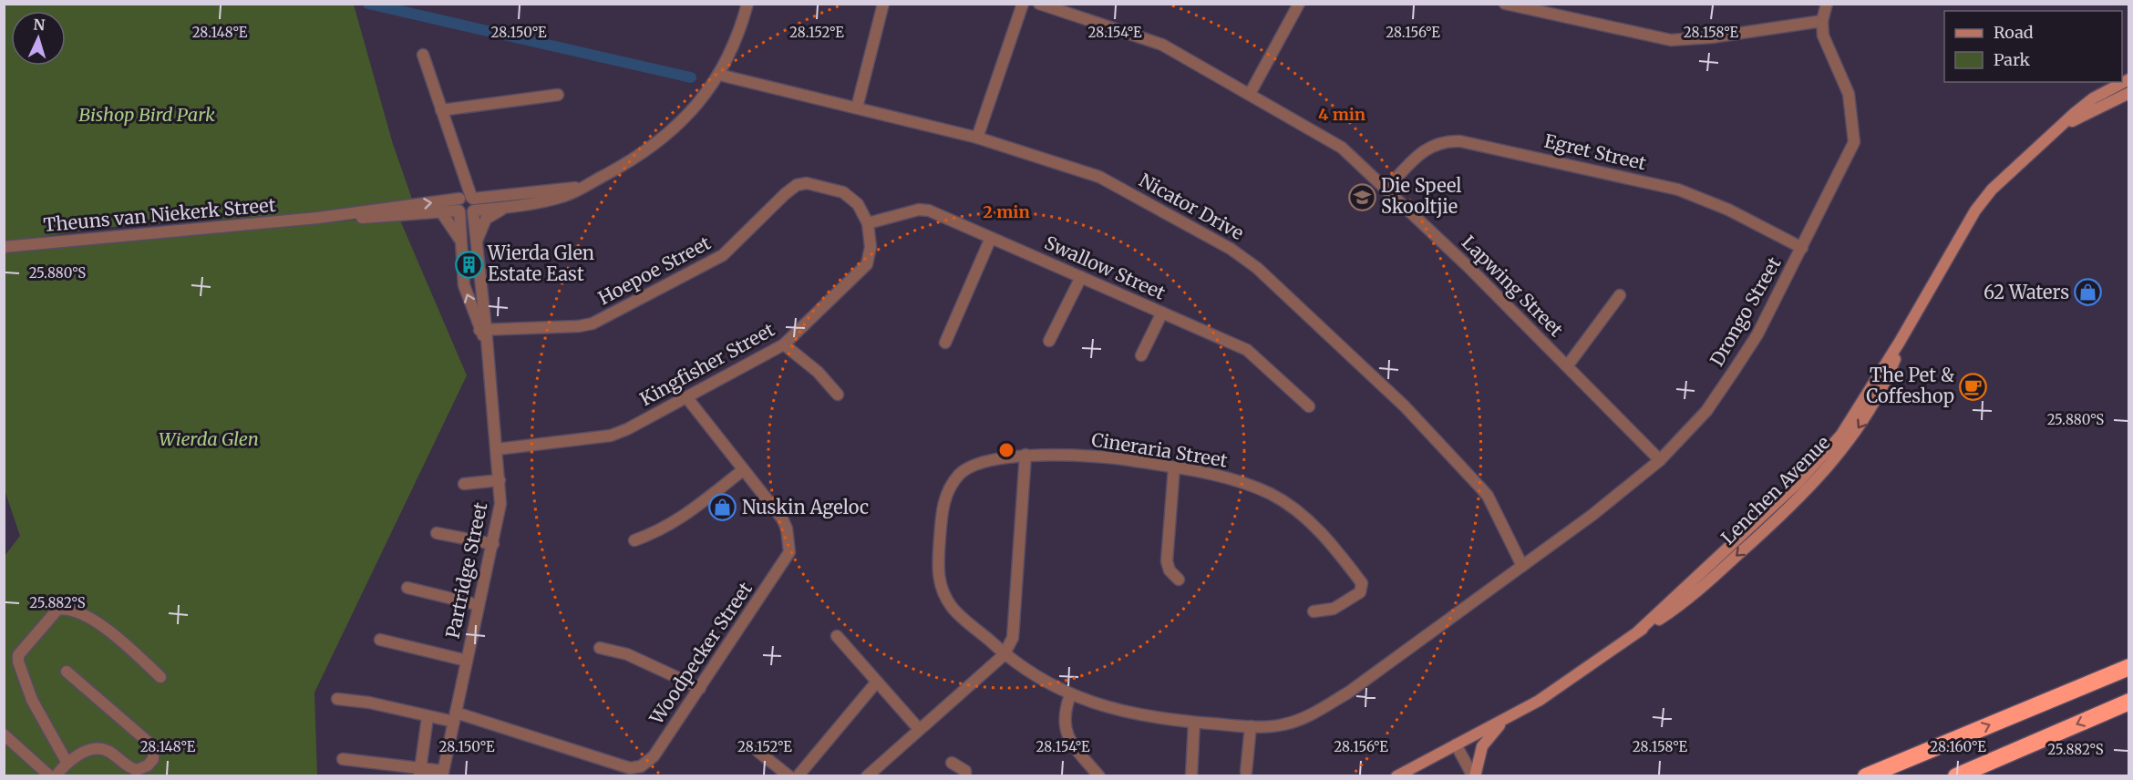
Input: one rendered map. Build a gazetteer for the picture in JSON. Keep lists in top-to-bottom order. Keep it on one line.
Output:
{"streets":{"main road":["Lenchen Avenue"],"street":["Egret Street","Nicator Drive","Theuns van Niekerk Street","Swallow Street","Hoepoe Street","Lapwing Street","Drongo Street","Kingfisher Street","Cineraria Street","Partridge Street","Woodpecker Street"]},"crossings":[["Egret Street","Lapwing Street"],["Egret Street","Drongo Street"],["Nicator Drive","Theuns van Niekerk Street"],["Nicator Drive","Drongo Street"],["Nicator Drive","Cineraria Street"],["Theuns van Niekerk Street","Partridge Street"],["Swallow Street","Hoepoe Street"],["Swallow Street","Kingfisher Street"],["Hoepoe Street","Kingfisher Street"],["Hoepoe Street","Partridge Street"],["Lapwing Street","Drongo Street"],["Drongo Street","Cineraria Street"],["Kingfisher Street","Partridge Street"],["Kingfisher Street","Woodpecker Street"],["Partridge Street","Woodpecker Street"]],"parks":["Bishop Bird Park","Wierda Glen"],"places":{"school or university":["Die Speel Skooltjie"],"building":["Wierda Glen Estate East"],"shop":["62 Waters","Nuskin Ageloc"],"cafe":["The Pet & Coffeshop"]},"legend":["Road","Park"],"north":"top","coordinates":["28.148°E","28.150°E","28.152°E","28.154°E","28.156°E","28.158°E","25.880°S","25.882°S","28.160°E"],"rings":["4 min","2 min"]}
